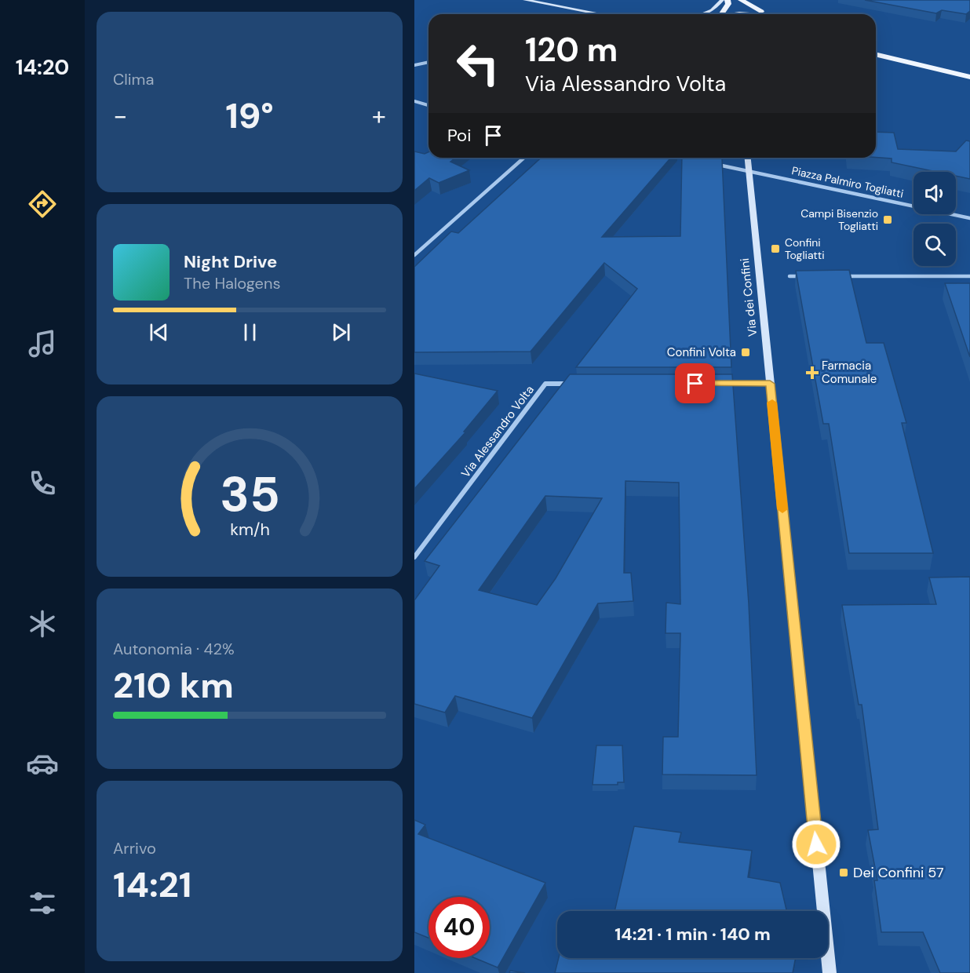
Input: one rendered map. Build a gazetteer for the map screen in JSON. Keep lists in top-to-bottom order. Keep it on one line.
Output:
{"streets":{"street":["Piazza Palmiro Togliatti","Via dei Confini","Via Alessandro Volta"]},"crossings":[["Piazza Palmiro Togliatti","Via dei Confini"]],"places":{"transit":["Campi Bisenzio Togliatti","Confini Togliatti","Confini Volta","Dei Confini 57"],"health":["Farmacia Comunale"]},"page":{"tabs":"14:20","tile":["Clima",["Autonomia · 42%","210 km"],["Arrivo","14:21"]],"turn":["120 m","Via Alessandro Volta"],"heat":["−","19°","+"],"then":"Poi","song":["Night Drive","The Halogens"],"limit":"40","trip":"14:21 · 1 min · 140 m","gauge":["35","km/h"]}}
